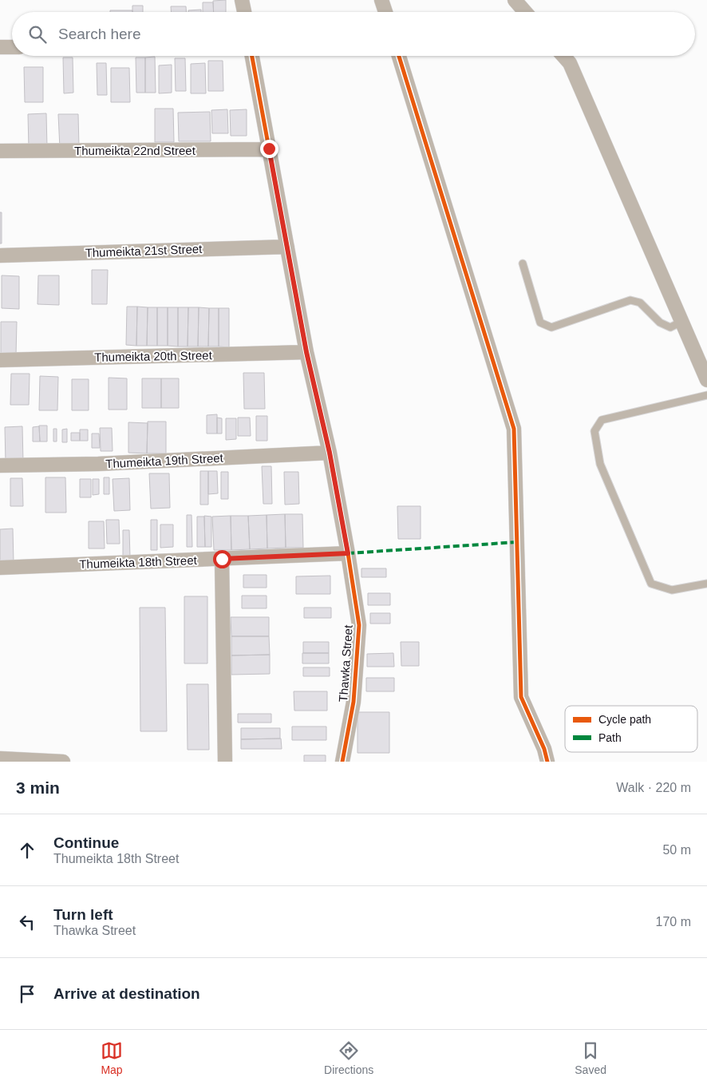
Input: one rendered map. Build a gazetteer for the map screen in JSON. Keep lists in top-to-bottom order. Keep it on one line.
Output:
{"streets":{"street":["Thumeikta 22nd Street","Thumeikta 21st Street","Thumeikta 20th Street","Thumeikta 19th Street","Thumeikta 18th Street","Thawka Street"]},"crossings":[["Thumeikta 22nd Street","Thawka Street"],["Thumeikta 21st Street","Thawka Street"],["Thumeikta 20th Street","Thawka Street"],["Thumeikta 19th Street","Thawka Street"],["Thumeikta 18th Street","Thawka Street"]],"legend":["Cycle path","Path"],"page":{"search":"Search here","heading":["3 min","Walk · 220 m"],"list":[["Continue","Thumeikta 18th Street","50 m"],["Turn left","Thawka Street","170 m"],"Arrive at destination"],"nav":["Map","Directions","Saved"]}}
